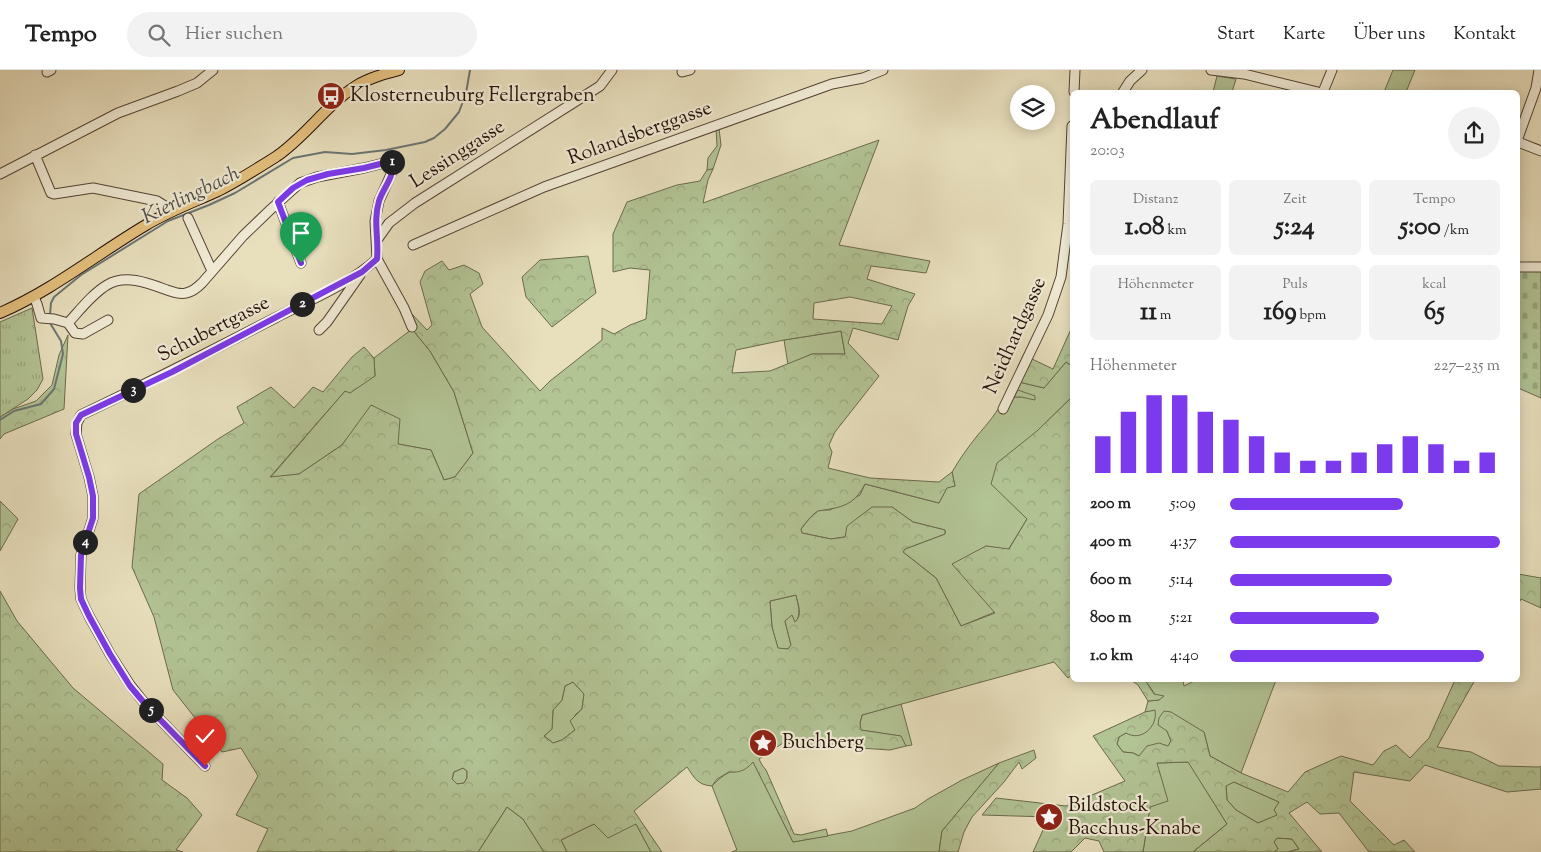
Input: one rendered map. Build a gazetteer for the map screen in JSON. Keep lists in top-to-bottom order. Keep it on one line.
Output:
{"streets":{"street":["Rolandsberggasse","Lessinggasse","Schubertgasse","Neidhardgasse"]},"water":["Kierlingbach"],"places":{"bus stop":["Klosterneuburg Fellergraben"],"place":["Buchberg","Bildstock Bacchus-Knabe"]},"page":{"header":"Tempo","search":"Hier suchen","nav":["Start","Karte","Über uns","Kontakt"],"heading":["Abendlauf","20:03"],"pins":["1","2","3","4","5"],"stats":[["Distanz","1.08 km"],["Zeit","5:24"],["Tempo","5:00 /km"],["Höhenmeter","11 m"],["Puls","169 bpm"],["kcal","65"]],"chart":["Höhenmeter","227–235 m"],"list":[{"name":"200 m","note":"5:09"},{"name":"400 m","note":"4:37"},{"name":"600 m","note":"5:14"},{"name":"800 m","note":"5:21"},{"name":"1.0 km","note":"4:40"}]}}
